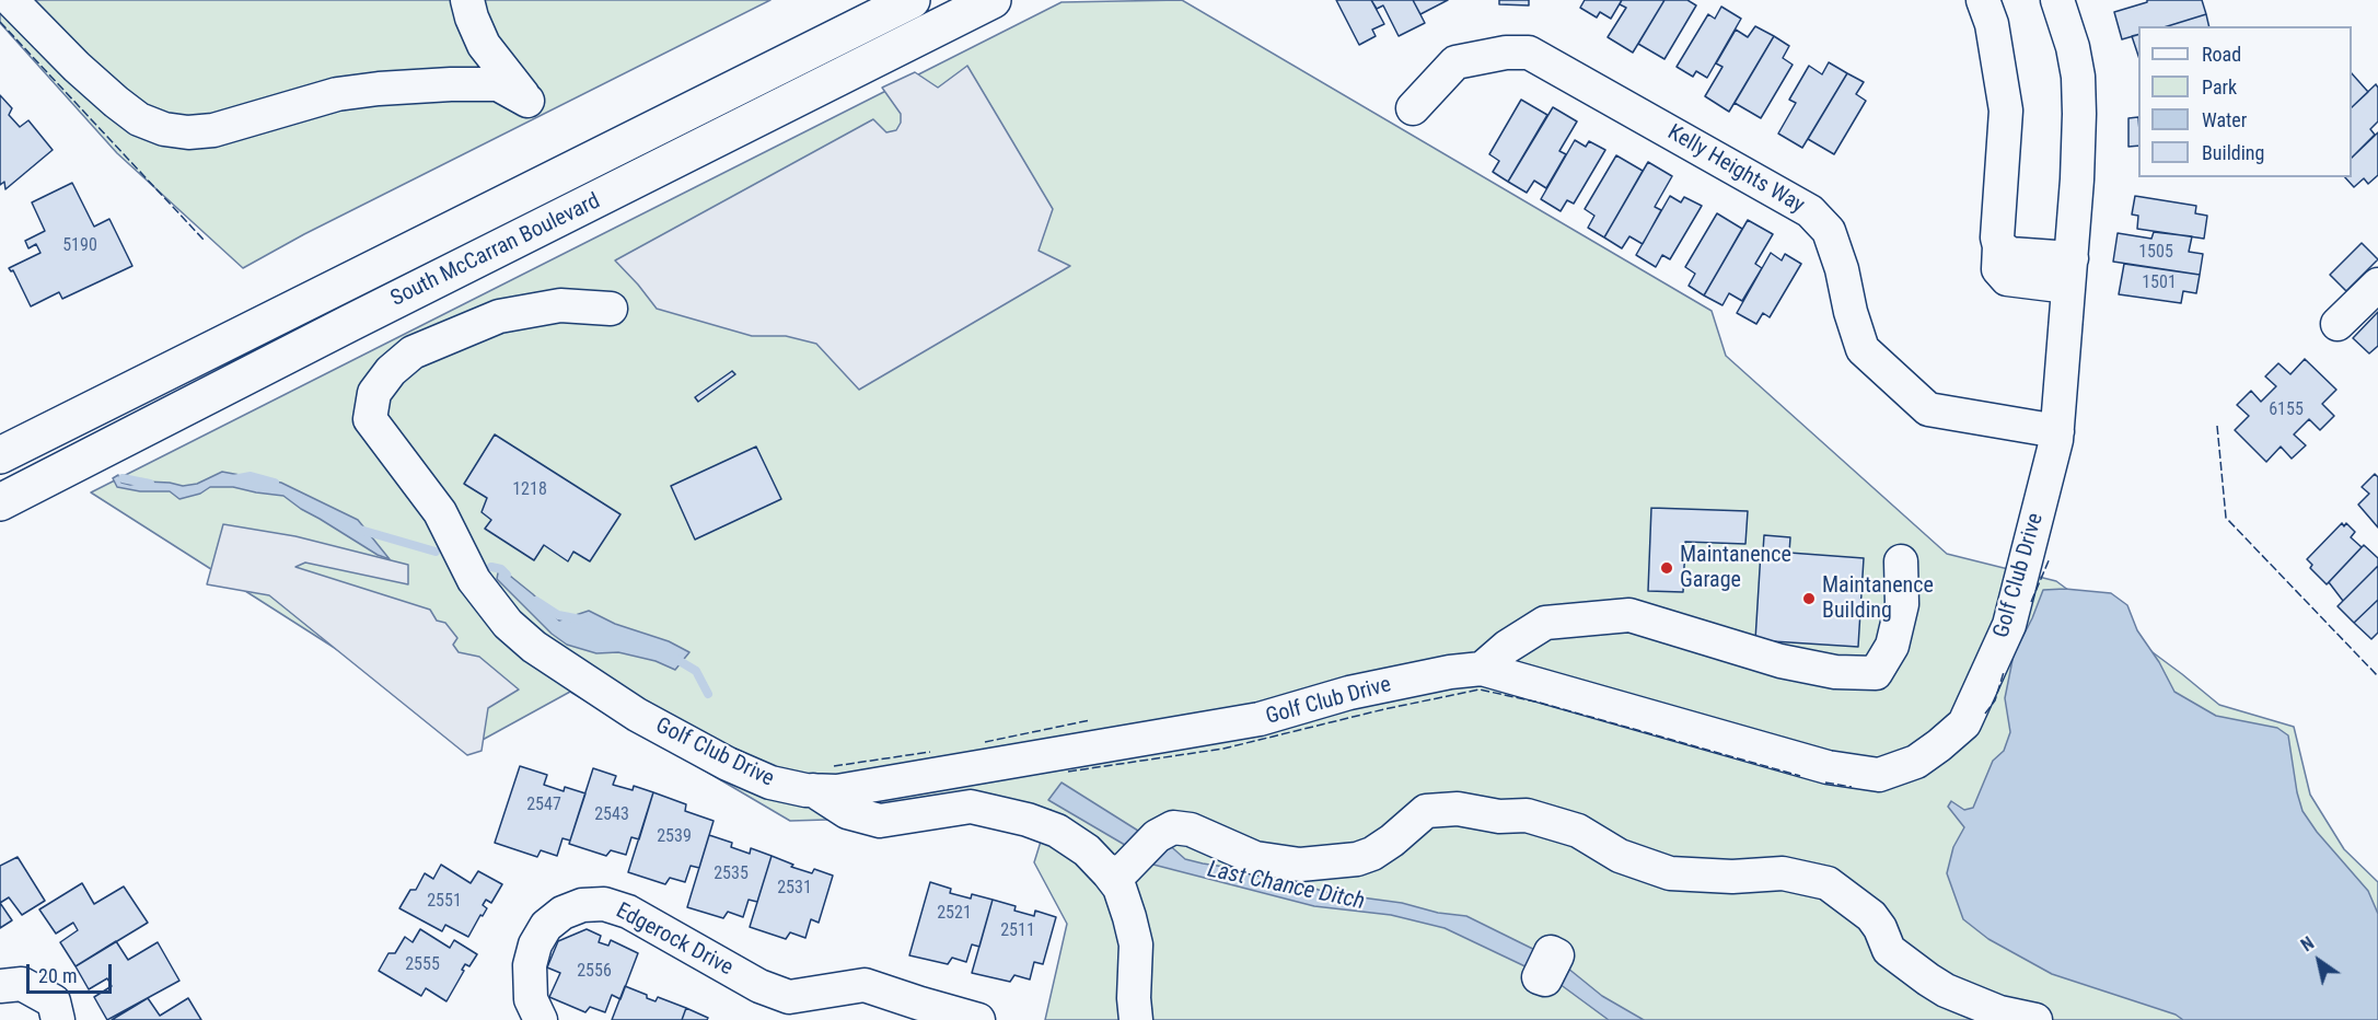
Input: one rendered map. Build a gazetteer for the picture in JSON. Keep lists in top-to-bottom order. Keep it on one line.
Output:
{"streets":{"main road":["South McCarran Boulevard"],"street":["Kelly Heights Way","Golf Club Drive","Edgerock Drive"]},"crossings":[["Kelly Heights Way","Golf Club Drive"]],"water":["Last Chance Ditch"],"places":["Maintanence Garage","Maintanence Building"],"house_numbers":["5190","1505","1501","6155","1218","2547","2543","2539","2535","2531","2551","2521","2511","2555","2556"],"legend":["Road","Park","Water","Building"],"scale_bar":"20 m","north":"top left"}
